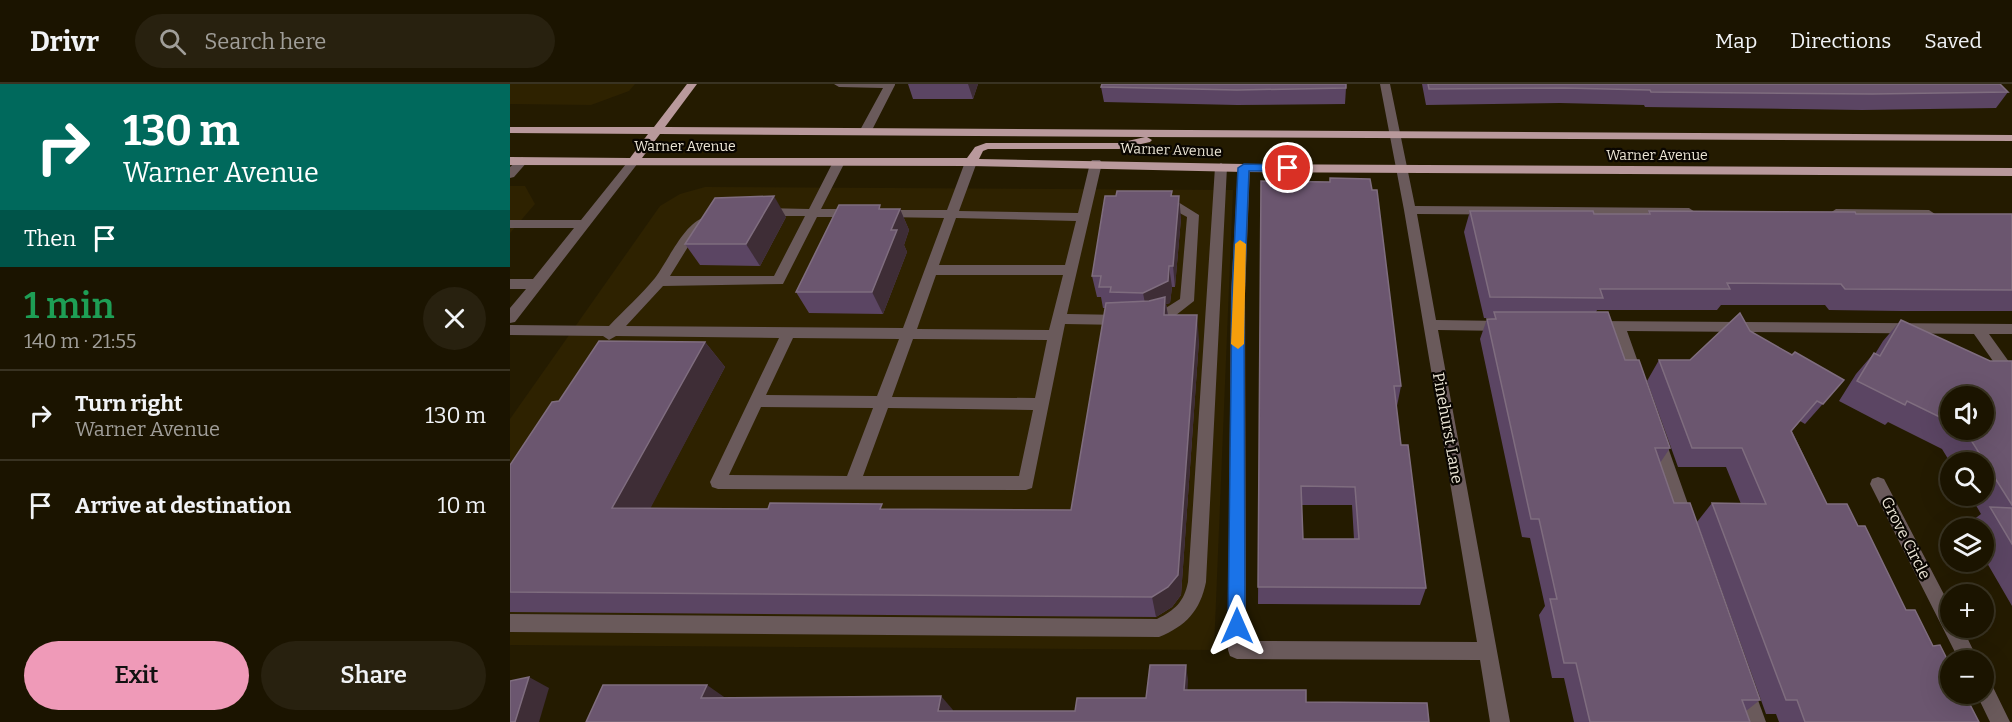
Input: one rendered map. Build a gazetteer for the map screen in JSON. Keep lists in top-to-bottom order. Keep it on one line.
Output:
{"streets":{"main road":["Warner Avenue"],"street":["Pinehurst Lane","Grove Circle"]},"crossings":[["Warner Avenue","Pinehurst Lane"]],"page":{"header":"Drivr","search":"Search here","nav":["Map","Directions","Saved"],"turn":["130 m","Warner Avenue"],"then":"Then","heading":["1 min","140 m · 21:55"],"list":[{"name":"Turn right","note":"Warner Avenue","value":"130 m"},{"name":"Arrive at destination","value":"10 m"}],"map_buttons":["+","−"],"buttons":["Exit","Share"]}}
